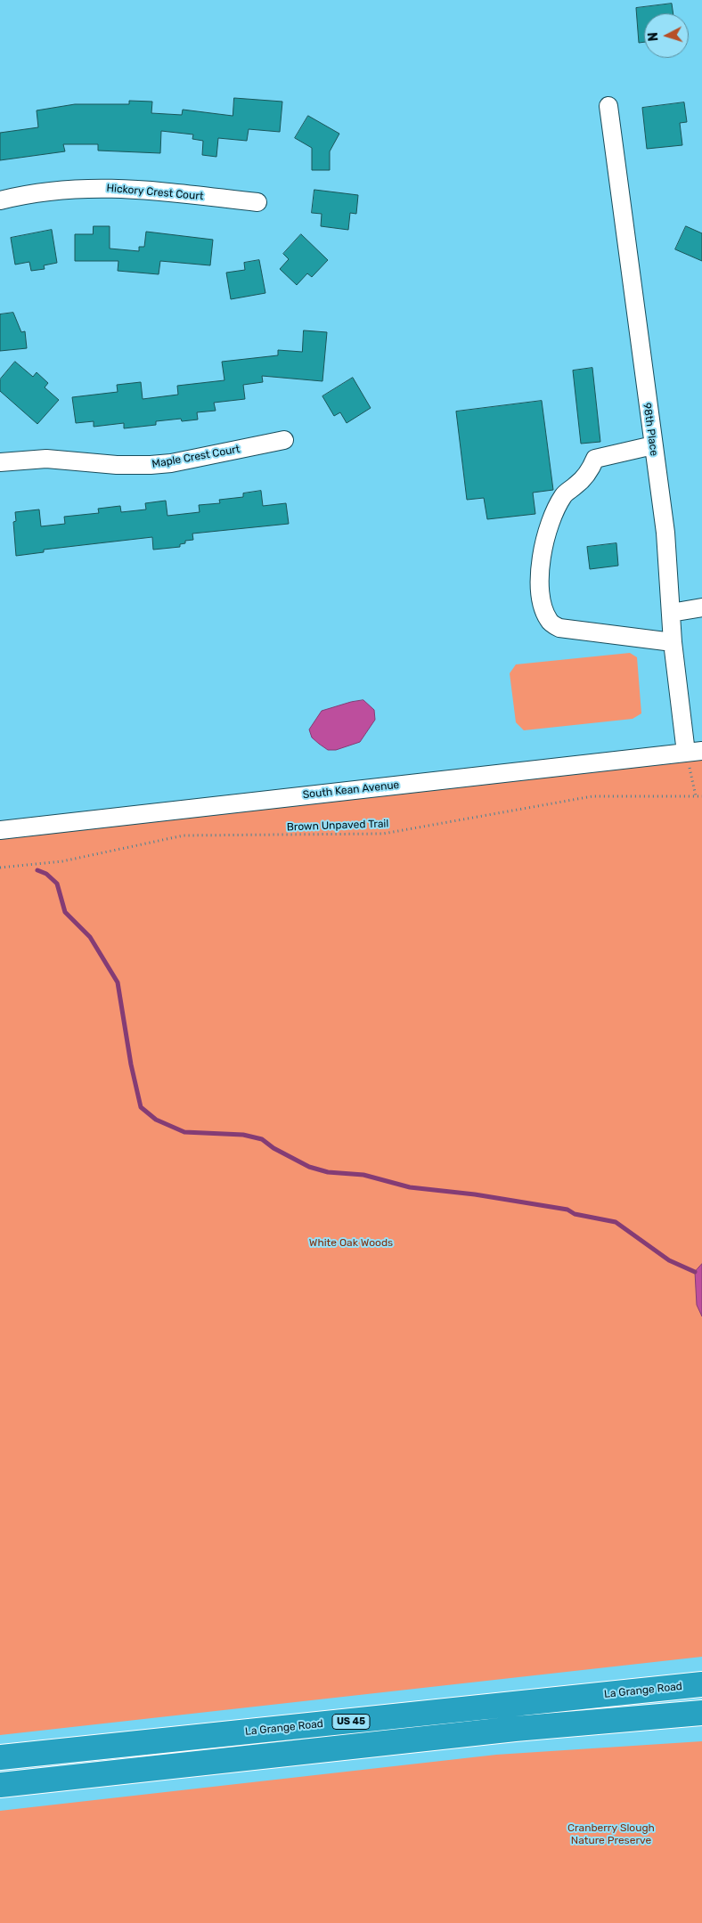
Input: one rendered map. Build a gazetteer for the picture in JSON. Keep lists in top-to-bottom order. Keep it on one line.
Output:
{"streets":{"highway":["La Grange Road","US 45"],"street":["Hickory Crest Court","98th Place","Maple Crest Court","South Kean Avenue"],"path":["Brown Unpaved Trail"]},"crossings":[["98th Place","South Kean Avenue"]],"parks":["White Oak Woods","Cranberry Slough Nature Preserve"],"north":"left"}
